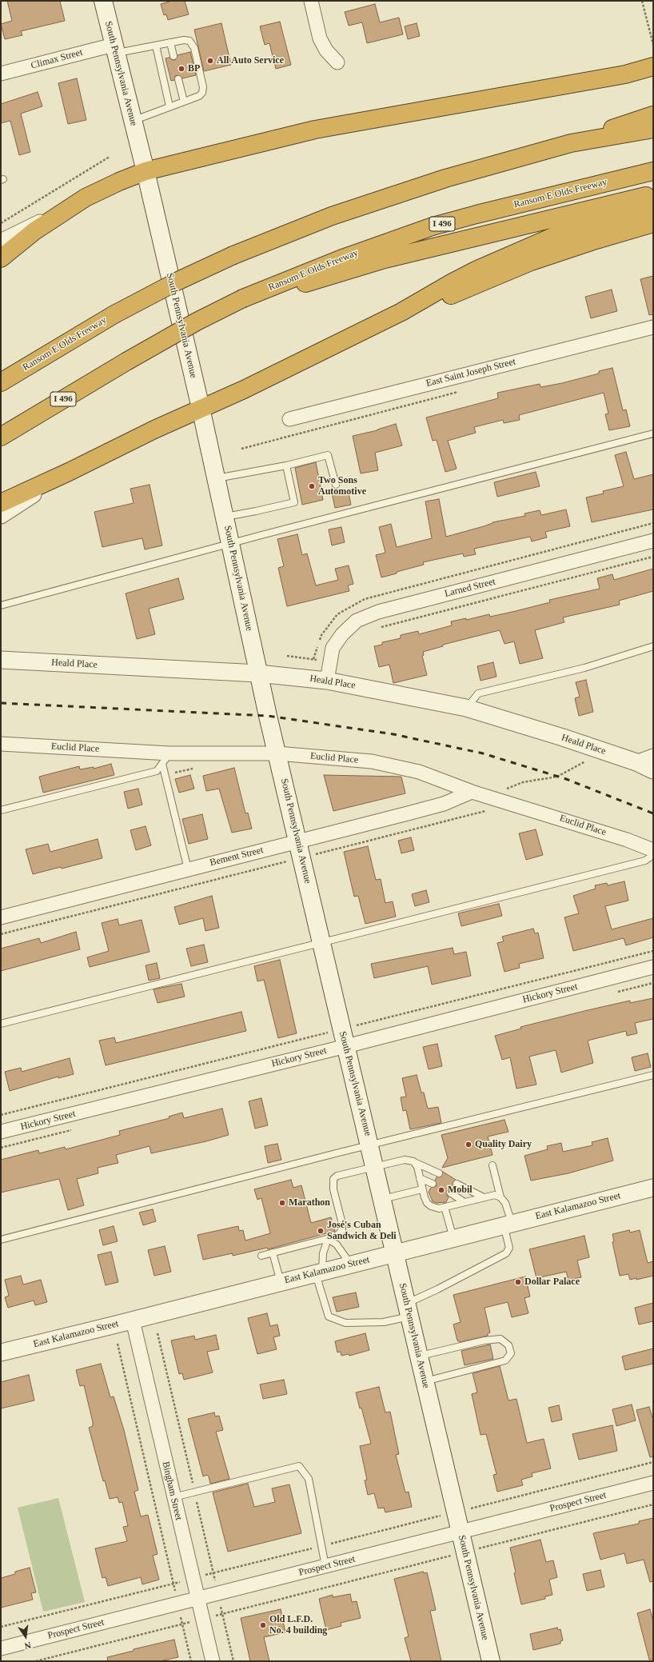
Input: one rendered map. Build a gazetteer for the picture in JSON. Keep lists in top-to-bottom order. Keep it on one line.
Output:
{"streets":{"highway":["Ransom E Olds Freeway","I 496"],"main road":["South Pennsylvania Avenue"],"street":["Climax Street","East Saint Joseph Street","Larned Street","Heald Place","Euclid Place","Bement Street","Hickory Street","East Kalamazoo Street","Bingham Street","Prospect Street"]},"crossings":[["Climax Street","South Pennsylvania Avenue"],["South Pennsylvania Avenue","Heald Place"],["South Pennsylvania Avenue","Euclid Place"],["South Pennsylvania Avenue","Bement Street"],["South Pennsylvania Avenue","Hickory Street"],["South Pennsylvania Avenue","East Kalamazoo Street"],["South Pennsylvania Avenue","Prospect Street"],["Larned Street","Heald Place"],["Euclid Place","Bement Street"],["East Kalamazoo Street","Bingham Street"],["Bingham Street","Prospect Street"]],"places":["All Auto Service","BP","Two Sons Automotive","Quality Dairy","Mobil","Marathon","José's Cuban Sandwich & Deli","Dollar Palace","Old L.F.D. No. 4 building"],"north":"bottom"}
